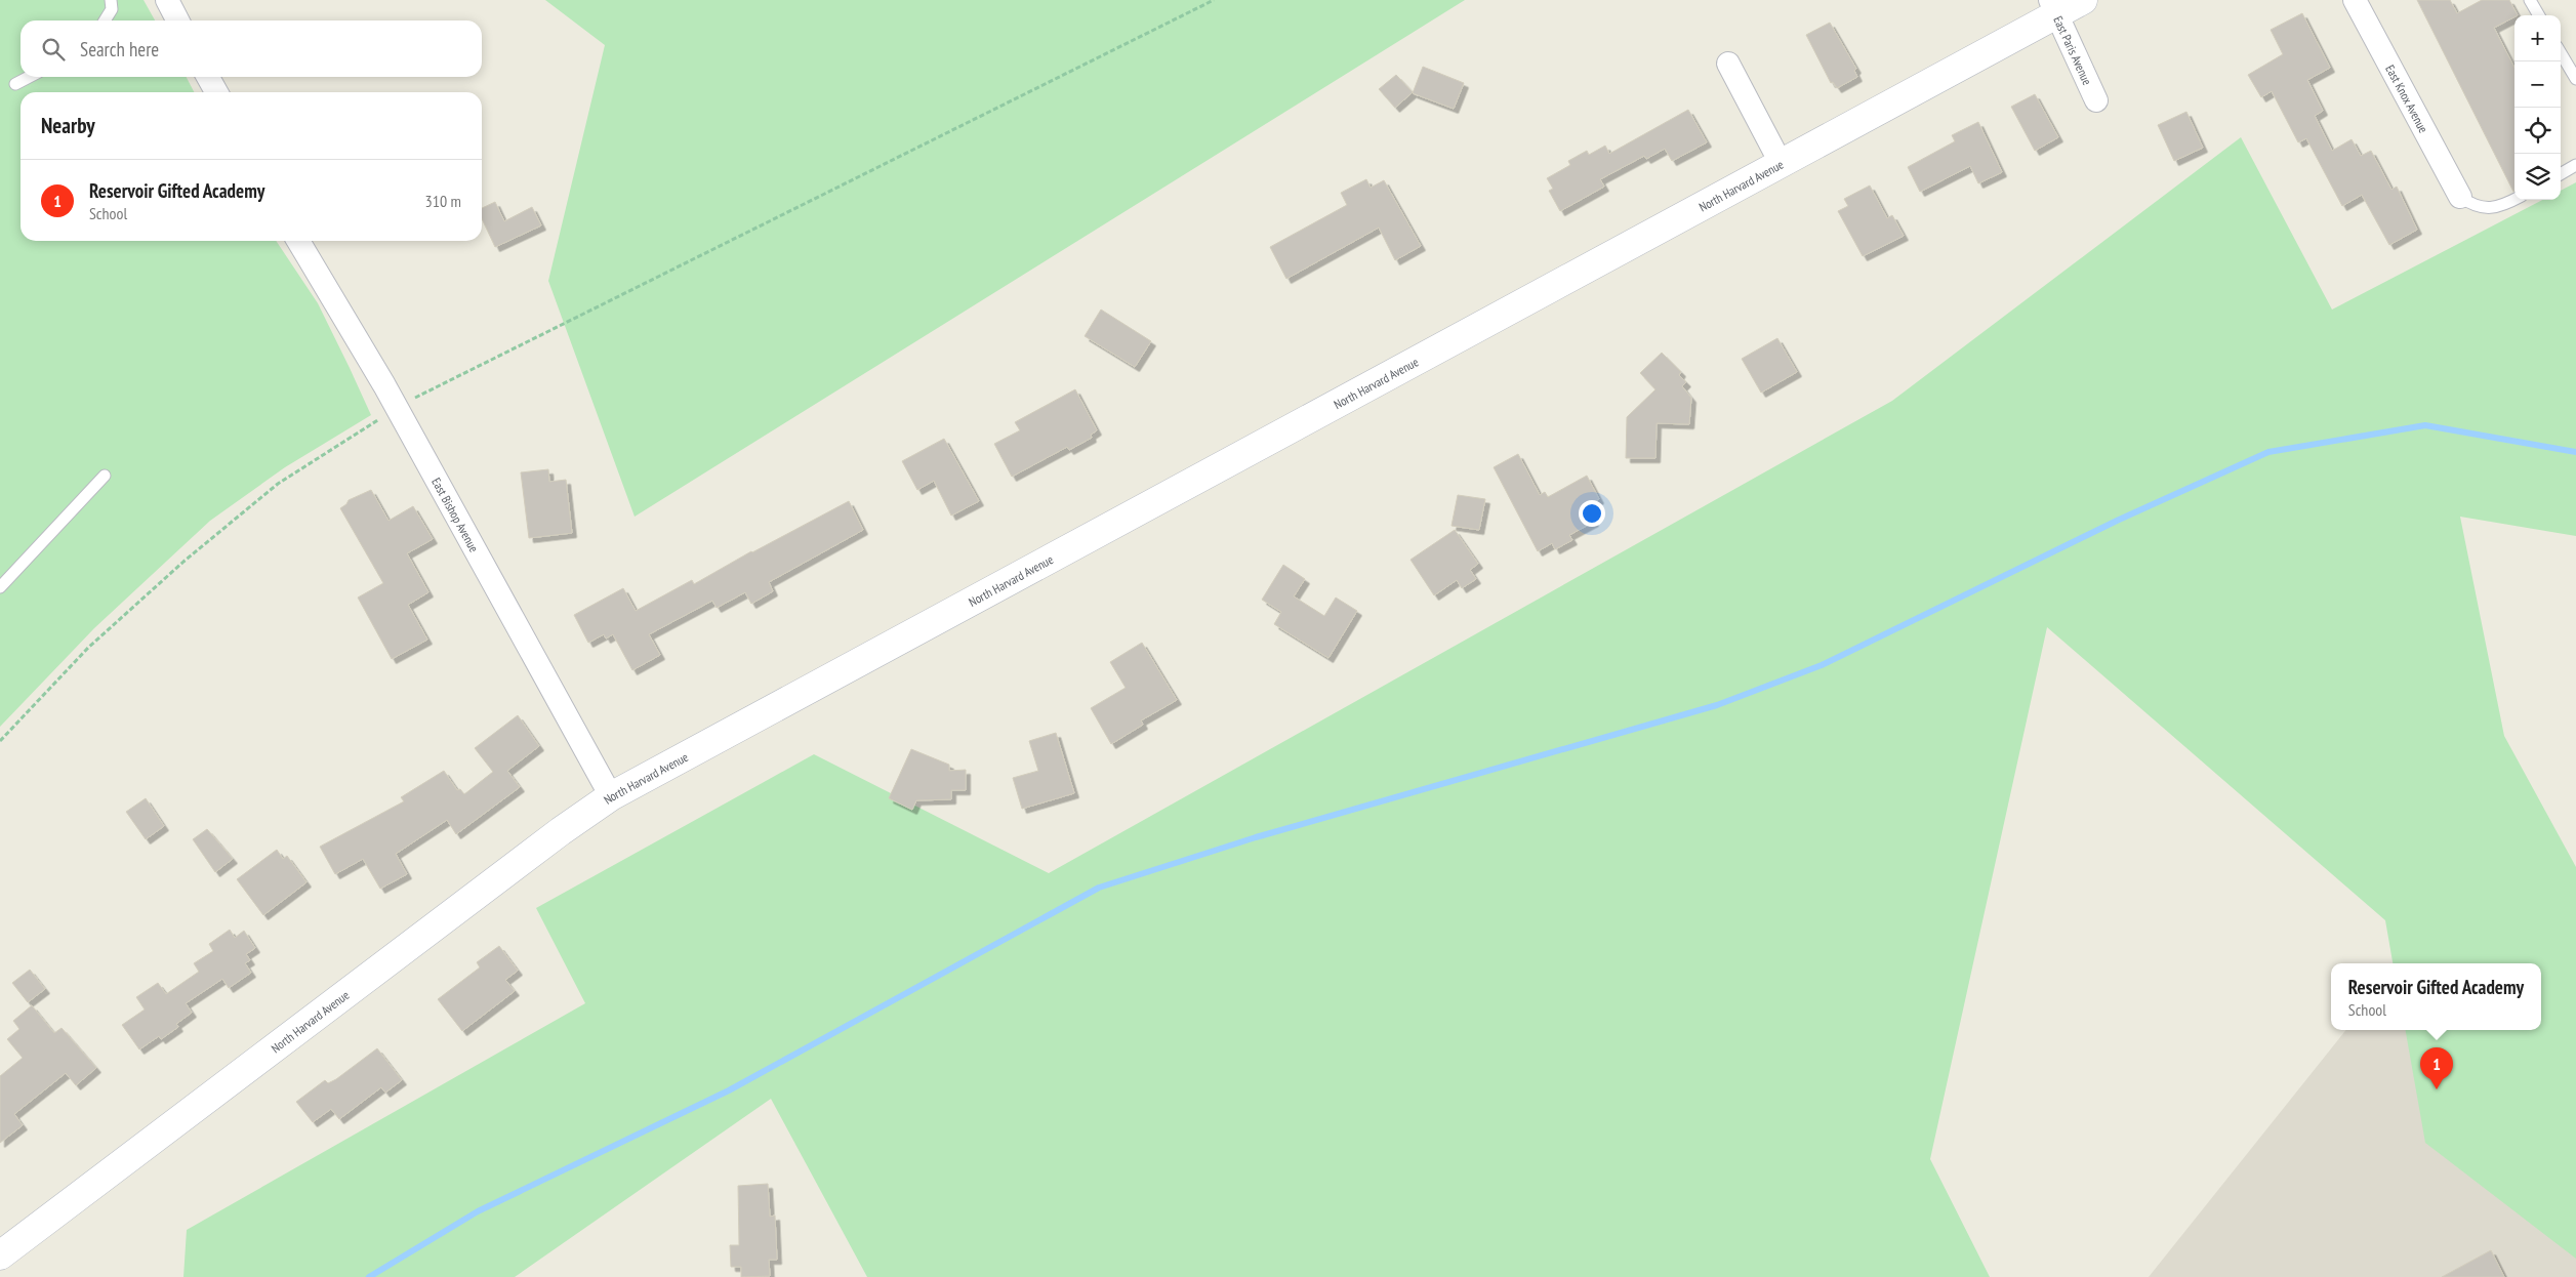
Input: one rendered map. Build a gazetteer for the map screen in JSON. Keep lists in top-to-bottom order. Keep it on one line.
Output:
{"streets":{"street":["East Paris Avenue","East Knox Avenue","North Harvard Avenue","East Bishop Avenue"]},"crossings":[["East Paris Avenue","North Harvard Avenue"],["North Harvard Avenue","East Bishop Avenue"]],"page":{"map_buttons":["+","−"],"search":"Search here","heading":"Nearby","list":[{"mark":"1","name":"Reservoir Gifted Academy","note":"School","value":"310 m"}],"popup":["Reservoir Gifted Academy","School"],"pins":"1"}}
